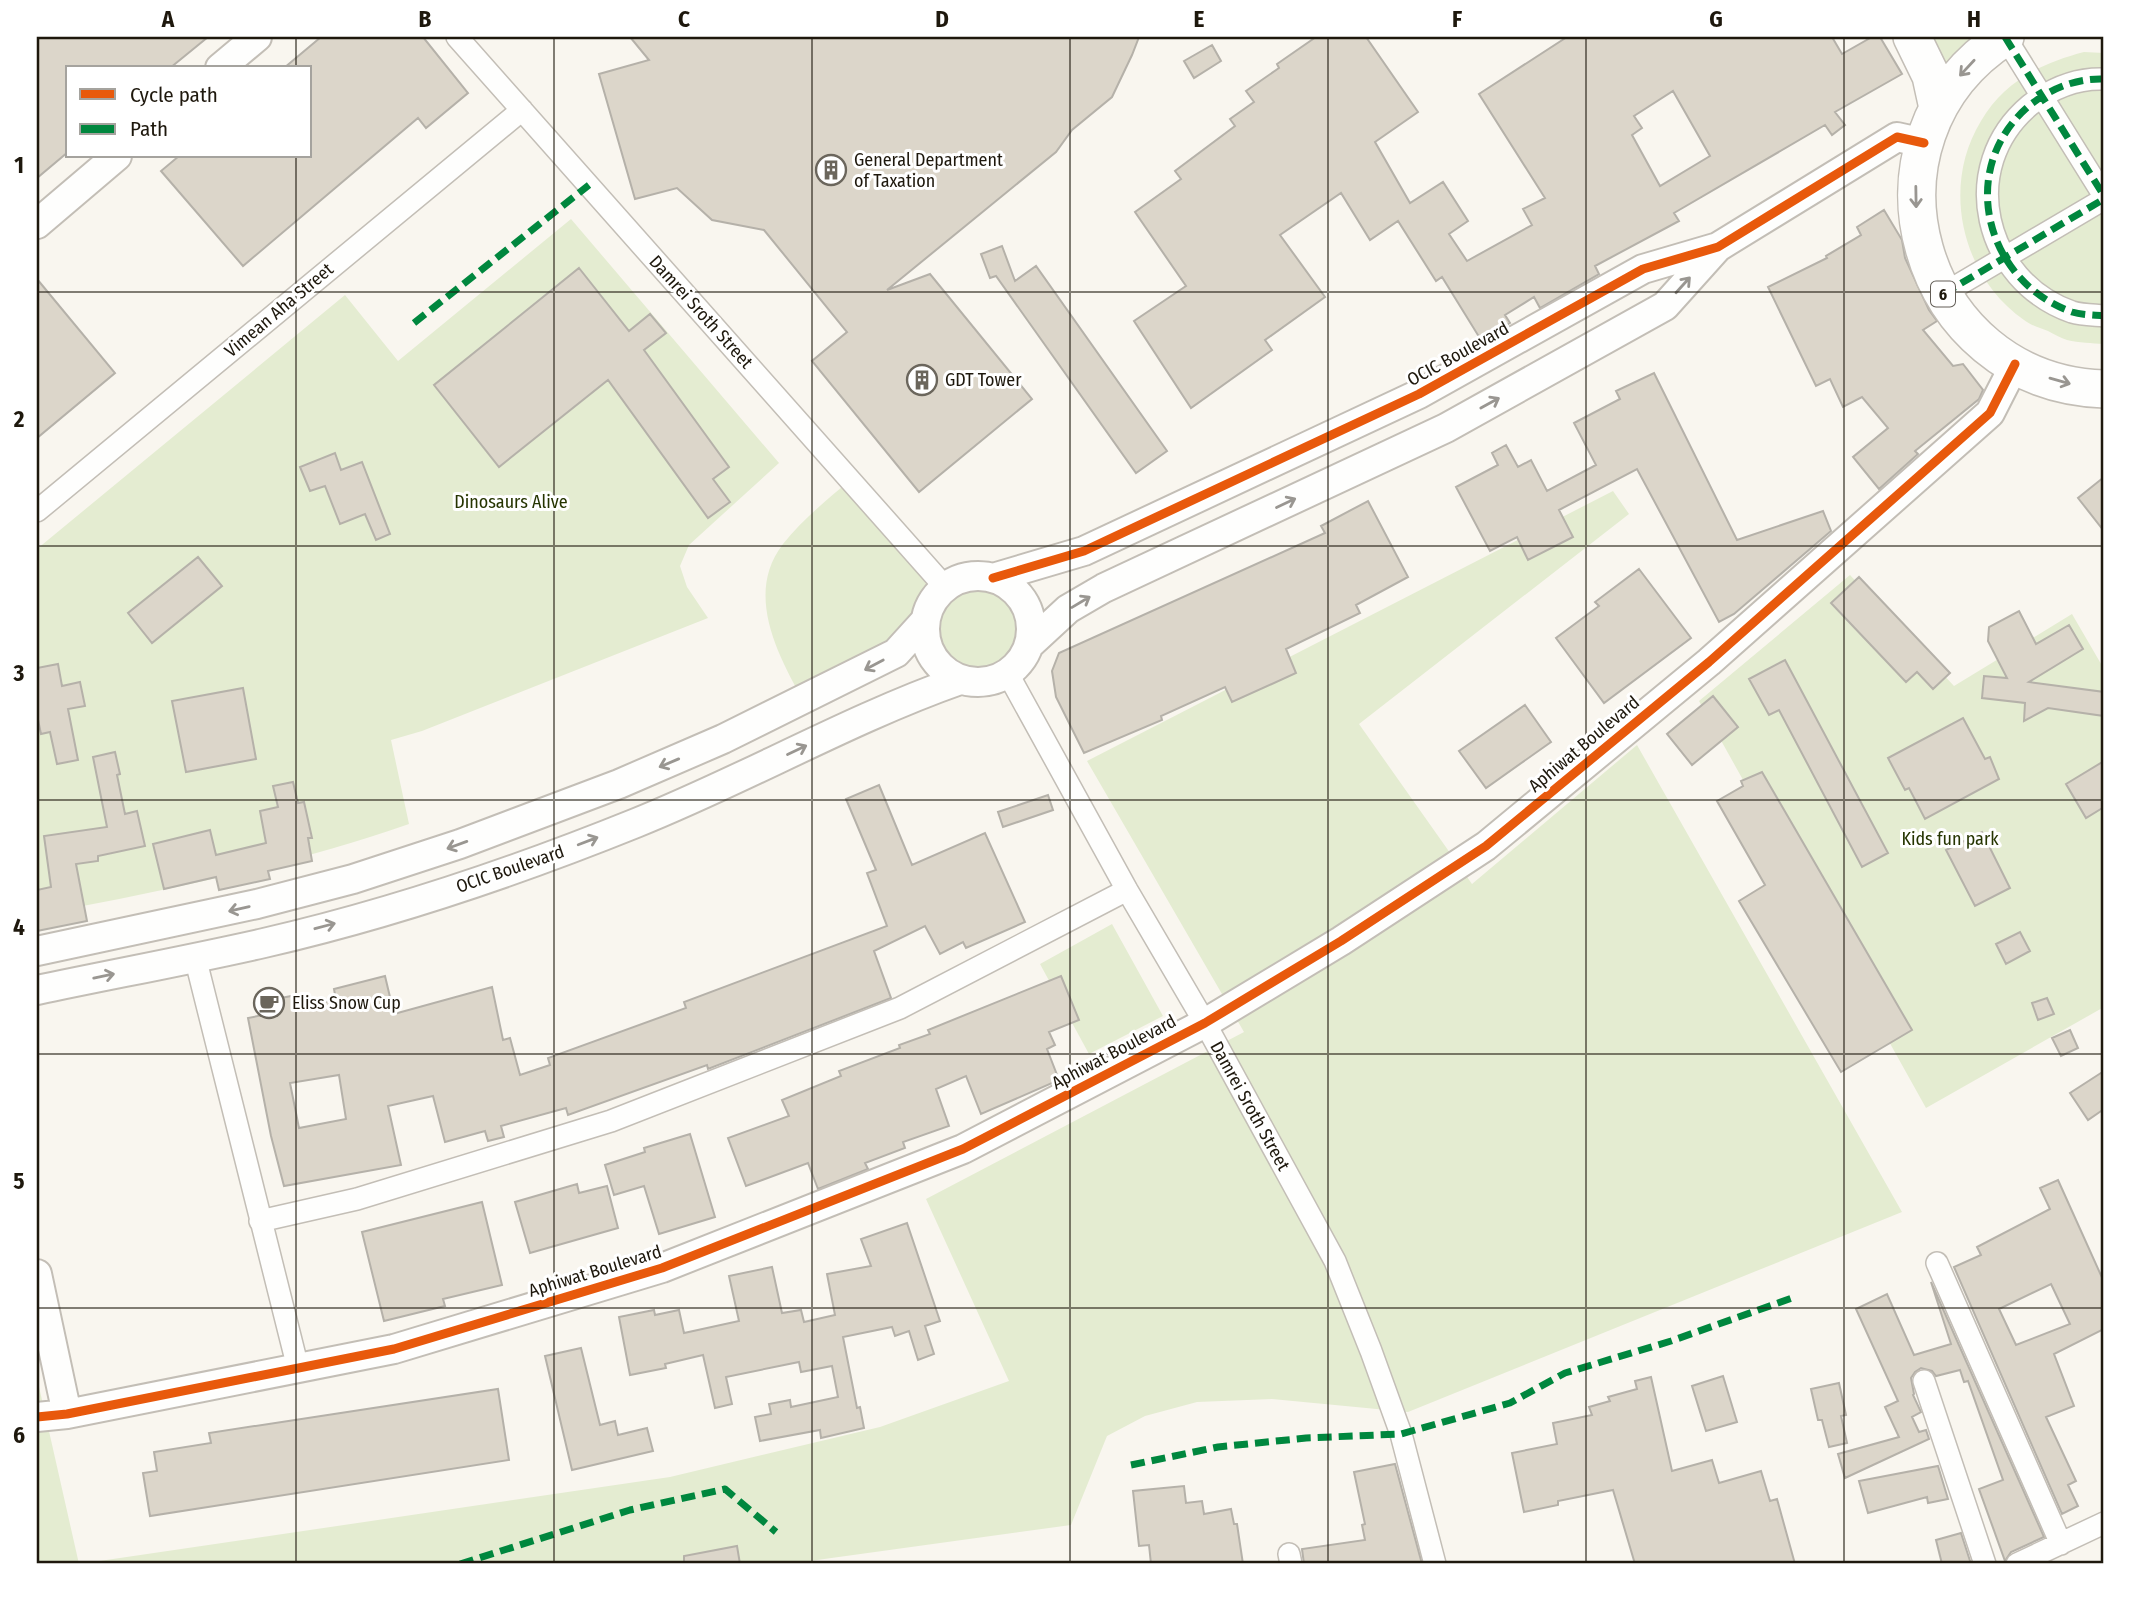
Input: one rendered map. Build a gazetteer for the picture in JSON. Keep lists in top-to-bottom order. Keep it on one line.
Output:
{"streets":{"highway":["6"],"street":["Vimean Aha Street","Damrei Sroth Street","OCIC Boulevard","Aphiwat Boulevard"]},"crossings":[["6","OCIC Boulevard"],["6","Aphiwat Boulevard"],["Vimean Aha Street","Damrei Sroth Street"],["Damrei Sroth Street","OCIC Boulevard"],["Damrei Sroth Street","Aphiwat Boulevard"]],"parks":["Dinosaurs Alive","Kids fun park"],"places":{"building":["General Department of Taxation","GDT Tower"],"cafe":["Eliss Snow Cup"]},"legend":["Cycle path","Path"],"grid":{"columns":["A","B","C","D","E","F","G","H"],"rows":["1","2","3","4","5","6"]}}
